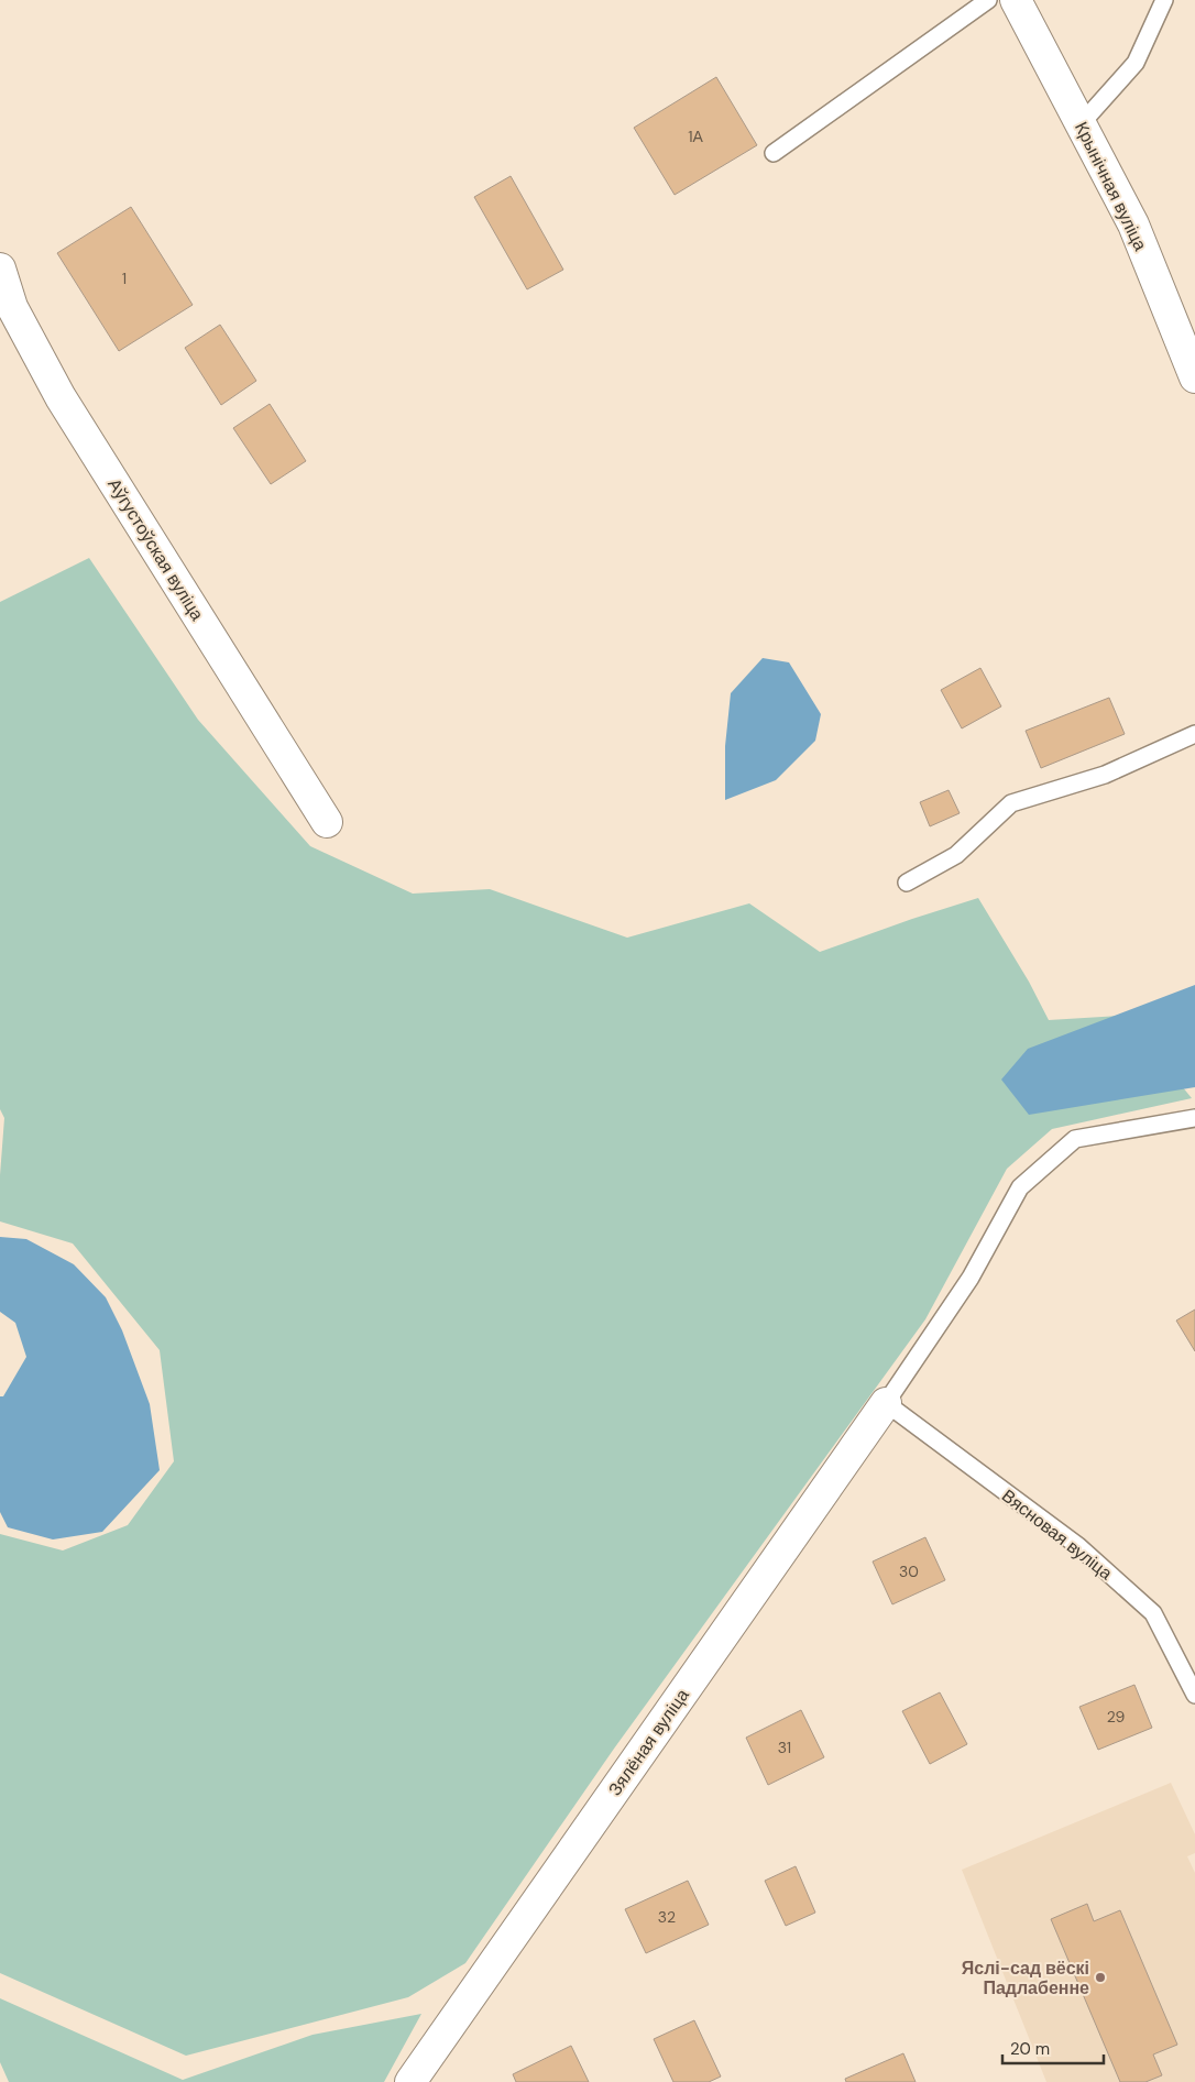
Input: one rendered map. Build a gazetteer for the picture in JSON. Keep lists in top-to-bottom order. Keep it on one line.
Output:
{"streets":{"street":["Крынічная вуліца","Аўгустоўская вуліца","Зялёная вуліца"],"lane":["Вясновая вуліца"]},"crossings":[["Вясновая вуліца","Зялёная вуліца"]],"places":["Яслі-сад вёскі Падлабенне"],"house_numbers":["1А","1","30","29","31","32"],"scale_bar":"20 m"}
